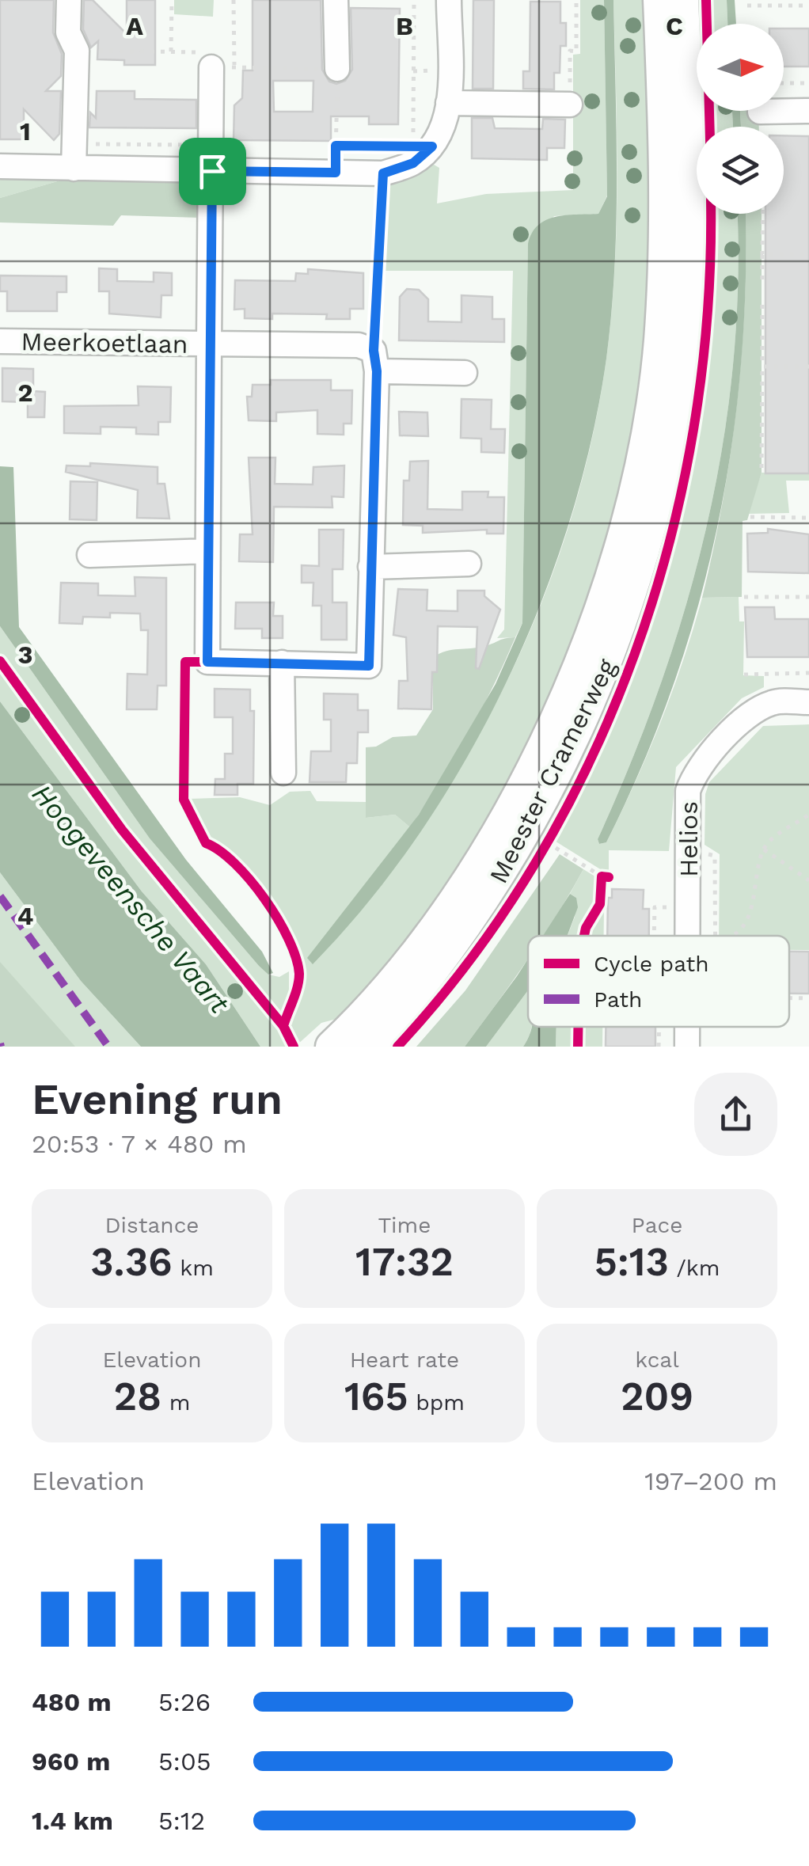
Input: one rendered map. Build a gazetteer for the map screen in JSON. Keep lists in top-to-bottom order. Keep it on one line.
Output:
{"streets":{"main road":["Meester Cramerweg"],"street":["Meerkoetlaan","Helios"]},"water":["Hoogeveensche Vaart"],"legend":["Cycle path","Path"],"north":"right","page":{"heading":["Evening run","20:53 · 7 × 480 m"],"stats":[["Distance","3.36 km"],["Time","17:32"],["Pace","5:13 /km"],["Elevation","28 m"],["Heart rate","165 bpm"],["kcal","209"]],"chart":["Elevation","197–200 m"],"list":[{"name":"480 m","note":"5:26"},{"name":"960 m","note":"5:05"},{"name":"1.4 km","note":"5:12"}]},"grid":{"columns":["A","B","C"],"rows":["1","2","3","4"]}}
